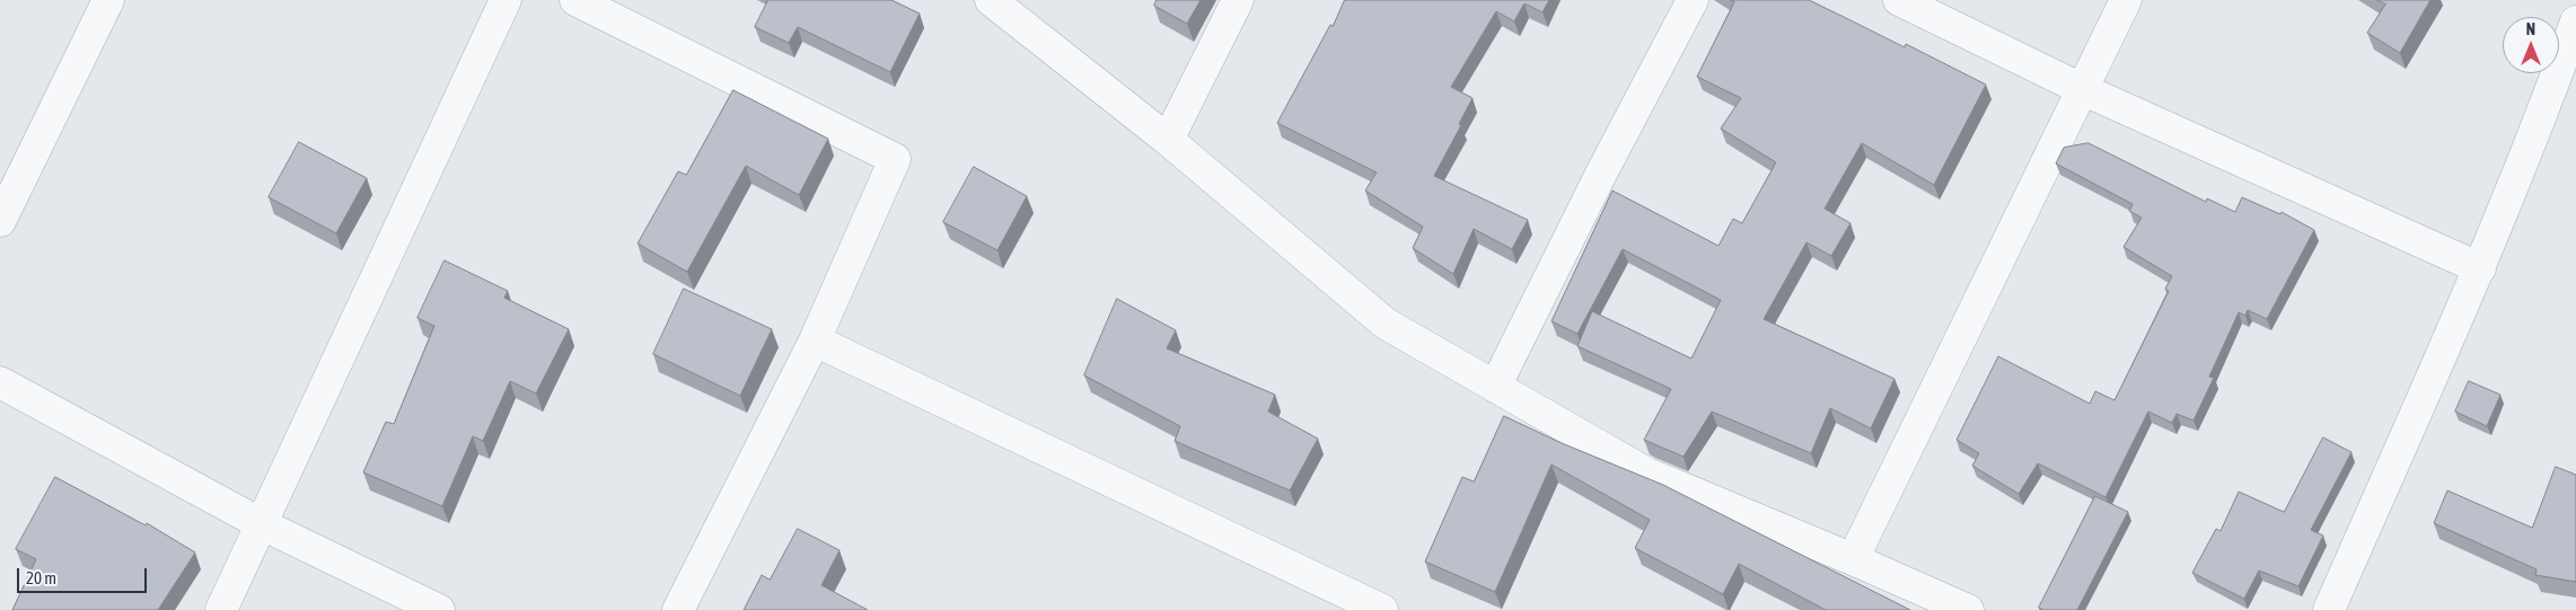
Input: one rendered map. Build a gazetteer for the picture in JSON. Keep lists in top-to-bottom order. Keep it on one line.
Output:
{"scale_bar":"20 m","north":"top"}
